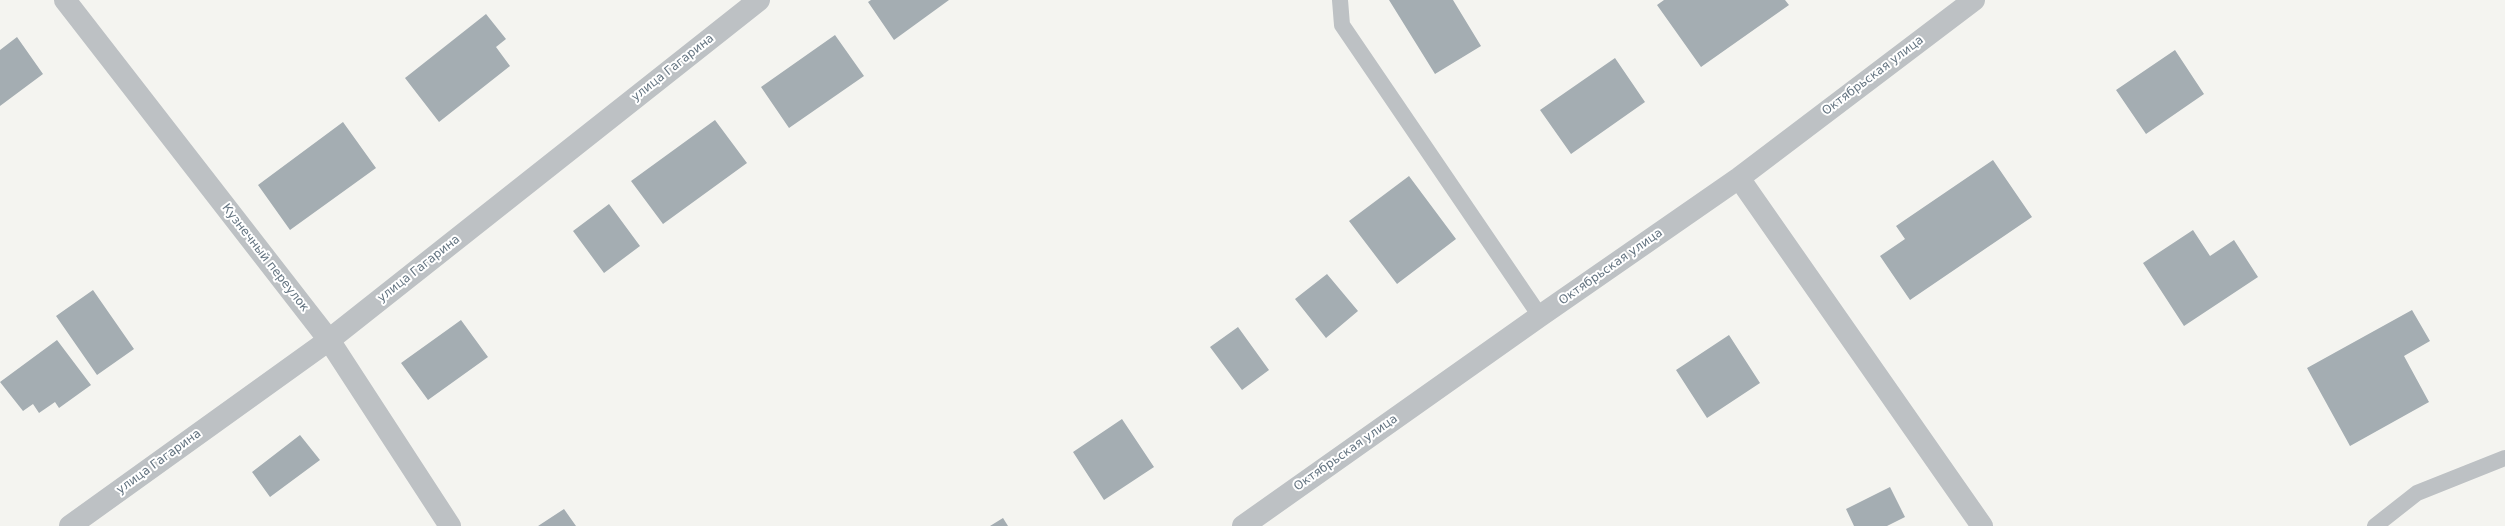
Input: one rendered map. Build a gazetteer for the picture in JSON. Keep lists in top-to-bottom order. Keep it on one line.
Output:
{"streets":{"street":["улица Гагарина","Октябрьская улица","Кузнечный переулок"]},"crossings":[["улица Гагарина","Кузнечный переулок"]]}
